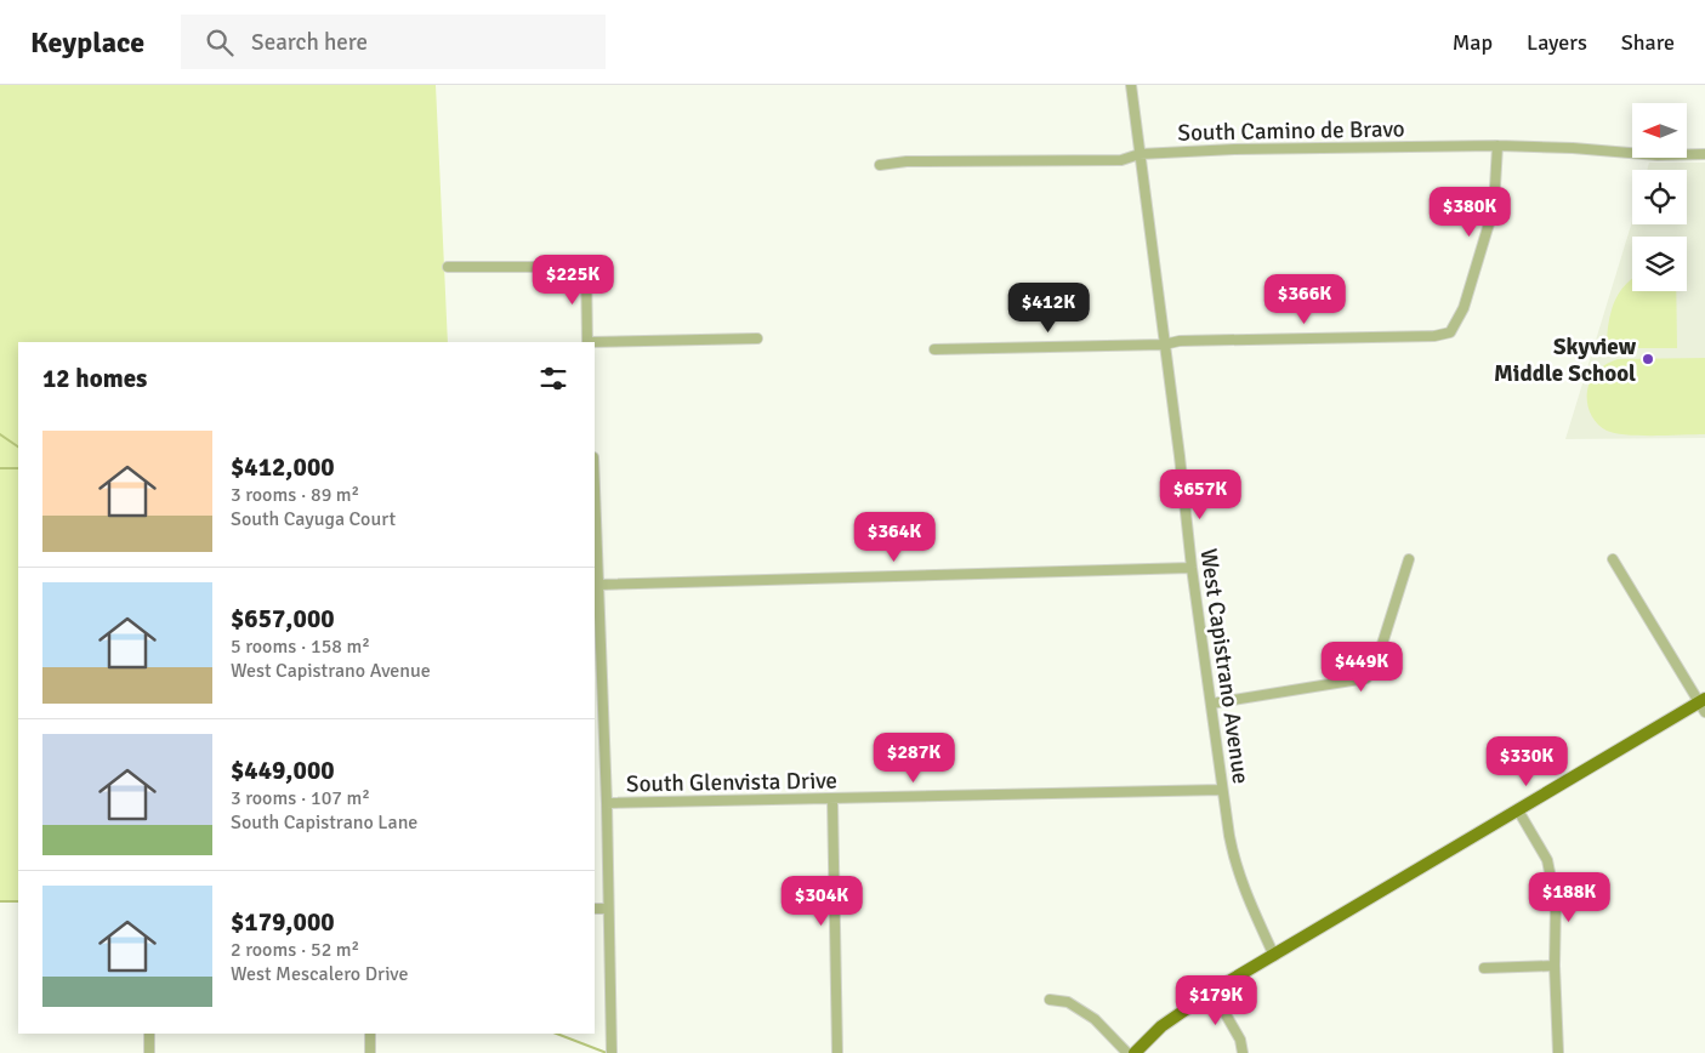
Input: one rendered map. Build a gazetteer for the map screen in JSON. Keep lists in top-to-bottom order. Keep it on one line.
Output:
{"streets":{"street":["South Camino de Bravo","West Capistrano Avenue","South Glenvista Drive"]},"crossings":[["South Camino de Bravo","West Capistrano Avenue"],["West Capistrano Avenue","South Glenvista Drive"]],"places":["Skyview Middle School"],"north":"left","page":{"header":"Keyplace","search":"Search here","nav":["Map","Layers","Share"],"price":["$380K","$225K","$366K","$412K","$657K","$364K","$449K","$287K","$330K","$188K","$304K","$179K"],"heading":"12 homes","list":[{"name":"$412,000","note":"3 rooms · 89 m² · South Cayuga Court"},{"name":"$657,000","note":"5 rooms · 158 m² · West Capistrano Avenue"},{"name":"$449,000","note":"3 rooms · 107 m² · South Capistrano Lane"},{"name":"$179,000","note":"2 rooms · 52 m² · West Mescalero Drive"}]}}
